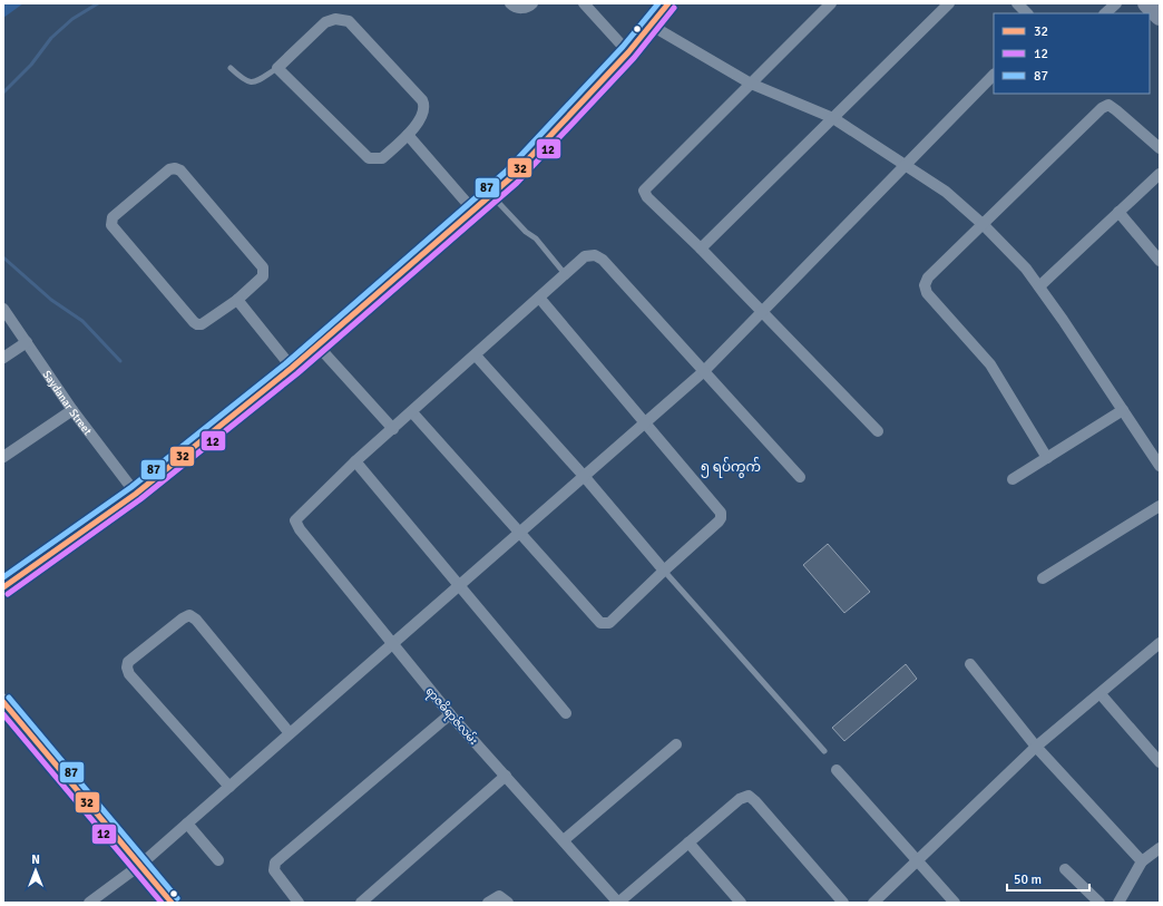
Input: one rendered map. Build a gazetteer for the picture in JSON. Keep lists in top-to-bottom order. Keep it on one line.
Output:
{"streets":{"street":["Saydanar Street","ရာဇဓိရာဇ်လမ်း"]},"districts":["၅ ရပ်ကွက်"],"lines":["transit line 32","transit line 87","transit line 12"],"legend":["32","12","87"],"scale_bar":"50 m","north":"top"}
